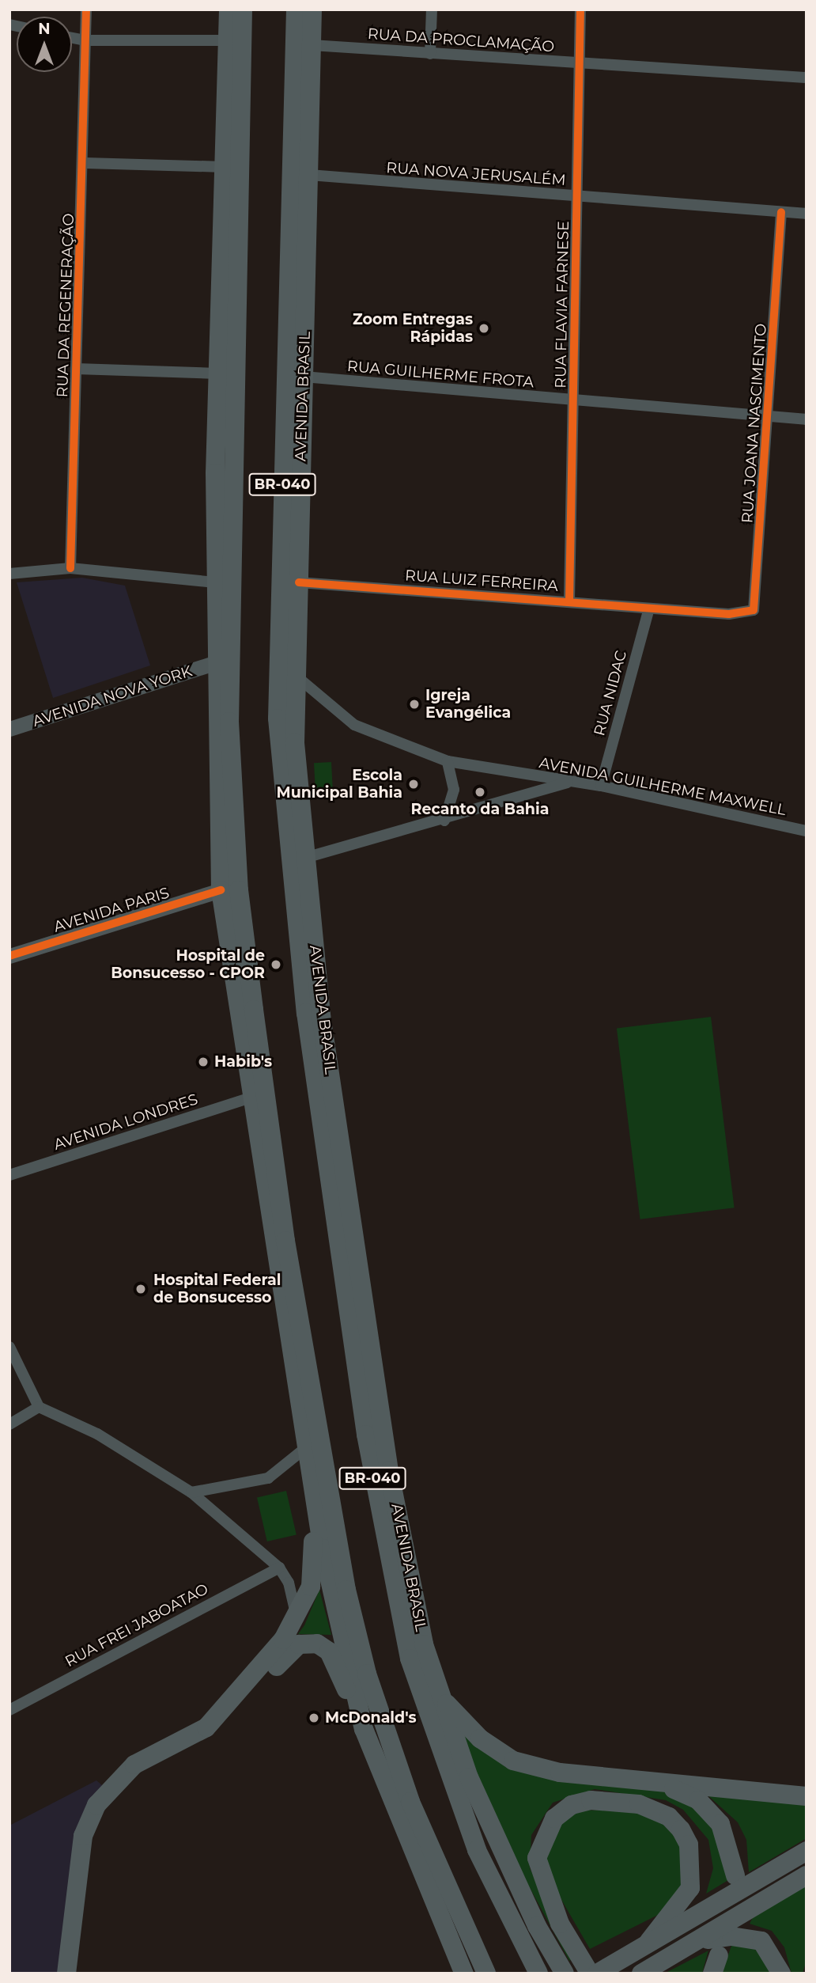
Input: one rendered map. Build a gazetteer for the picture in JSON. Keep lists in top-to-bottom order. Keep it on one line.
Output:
{"streets":{"highway":["AVENIDA BRASIL","BR-040"],"main road":["AVENIDA NOVA YORK","AVENIDA PARIS"],"street":["RUA DA PROCLAMAÇÃO","RUA NOVA JERUSALÉM","RUA FLAVIA FARNESE","RUA DA REGENERAÇÃO","RUA GUILHERME FROTA","RUA JOANA NASCIMENTO","RUA LUIZ FERREIRA","RUA NIDAC","AVENIDA GUILHERME MAXWELL","AVENIDA LONDRES","RUA FREI JABOATAO"]},"crossings":[["RUA DA PROCLAMAÇÃO","RUA FLAVIA FARNESE"],["RUA DA PROCLAMAÇÃO","AVENIDA BRASIL"],["RUA NOVA JERUSALÉM","RUA FLAVIA FARNESE"],["RUA NOVA JERUSALÉM","AVENIDA BRASIL"],["RUA NOVA JERUSALÉM","RUA JOANA NASCIMENTO"],["RUA FLAVIA FARNESE","RUA GUILHERME FROTA"],["RUA FLAVIA FARNESE","RUA LUIZ FERREIRA"],["RUA GUILHERME FROTA","AVENIDA BRASIL"],["RUA GUILHERME FROTA","RUA JOANA NASCIMENTO"],["AVENIDA BRASIL","RUA LUIZ FERREIRA"],["AVENIDA BRASIL","AVENIDA GUILHERME MAXWELL"],["RUA JOANA NASCIMENTO","RUA LUIZ FERREIRA"],["RUA LUIZ FERREIRA","RUA NIDAC"],["RUA NIDAC","AVENIDA GUILHERME MAXWELL"]],"places":["Zoom Entregas Rápidas","Igreja Evangélica","Escola Municipal Bahia","Recanto da Bahia","Hospital de Bonsucesso - CPOR","Habib's","Hospital Federal de Bonsucesso","McDonald's"],"north":"top"}
